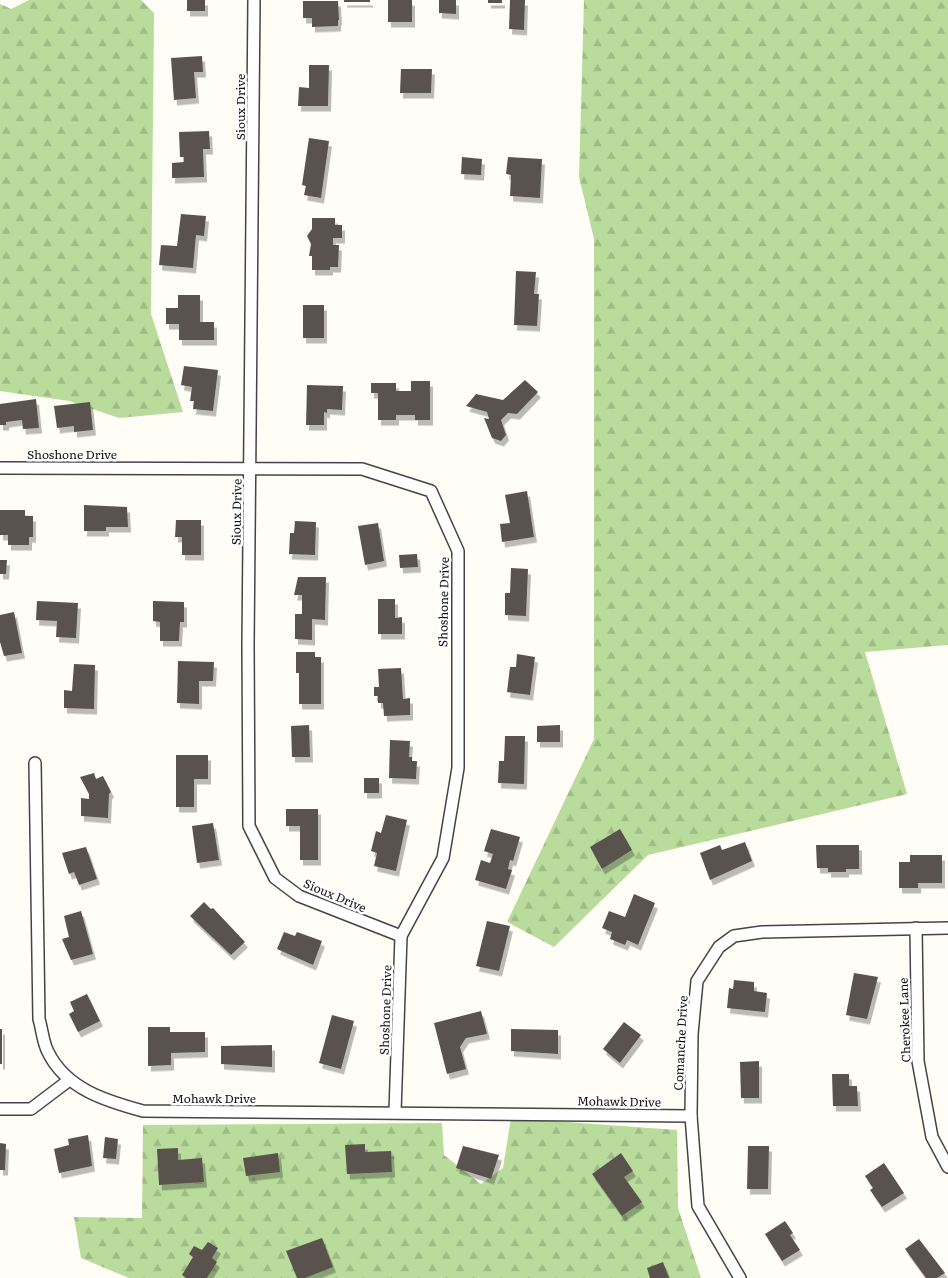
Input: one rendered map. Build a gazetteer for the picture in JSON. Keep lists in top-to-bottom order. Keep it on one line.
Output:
{"streets":{"street":["Sioux Drive","Shoshone Drive","Cherokee Lane","Comanche Drive","Mohawk Drive"]},"crossings":[["Sioux Drive","Shoshone Drive"],["Shoshone Drive","Mohawk Drive"],["Cherokee Lane","Comanche Drive"],["Comanche Drive","Mohawk Drive"]]}
